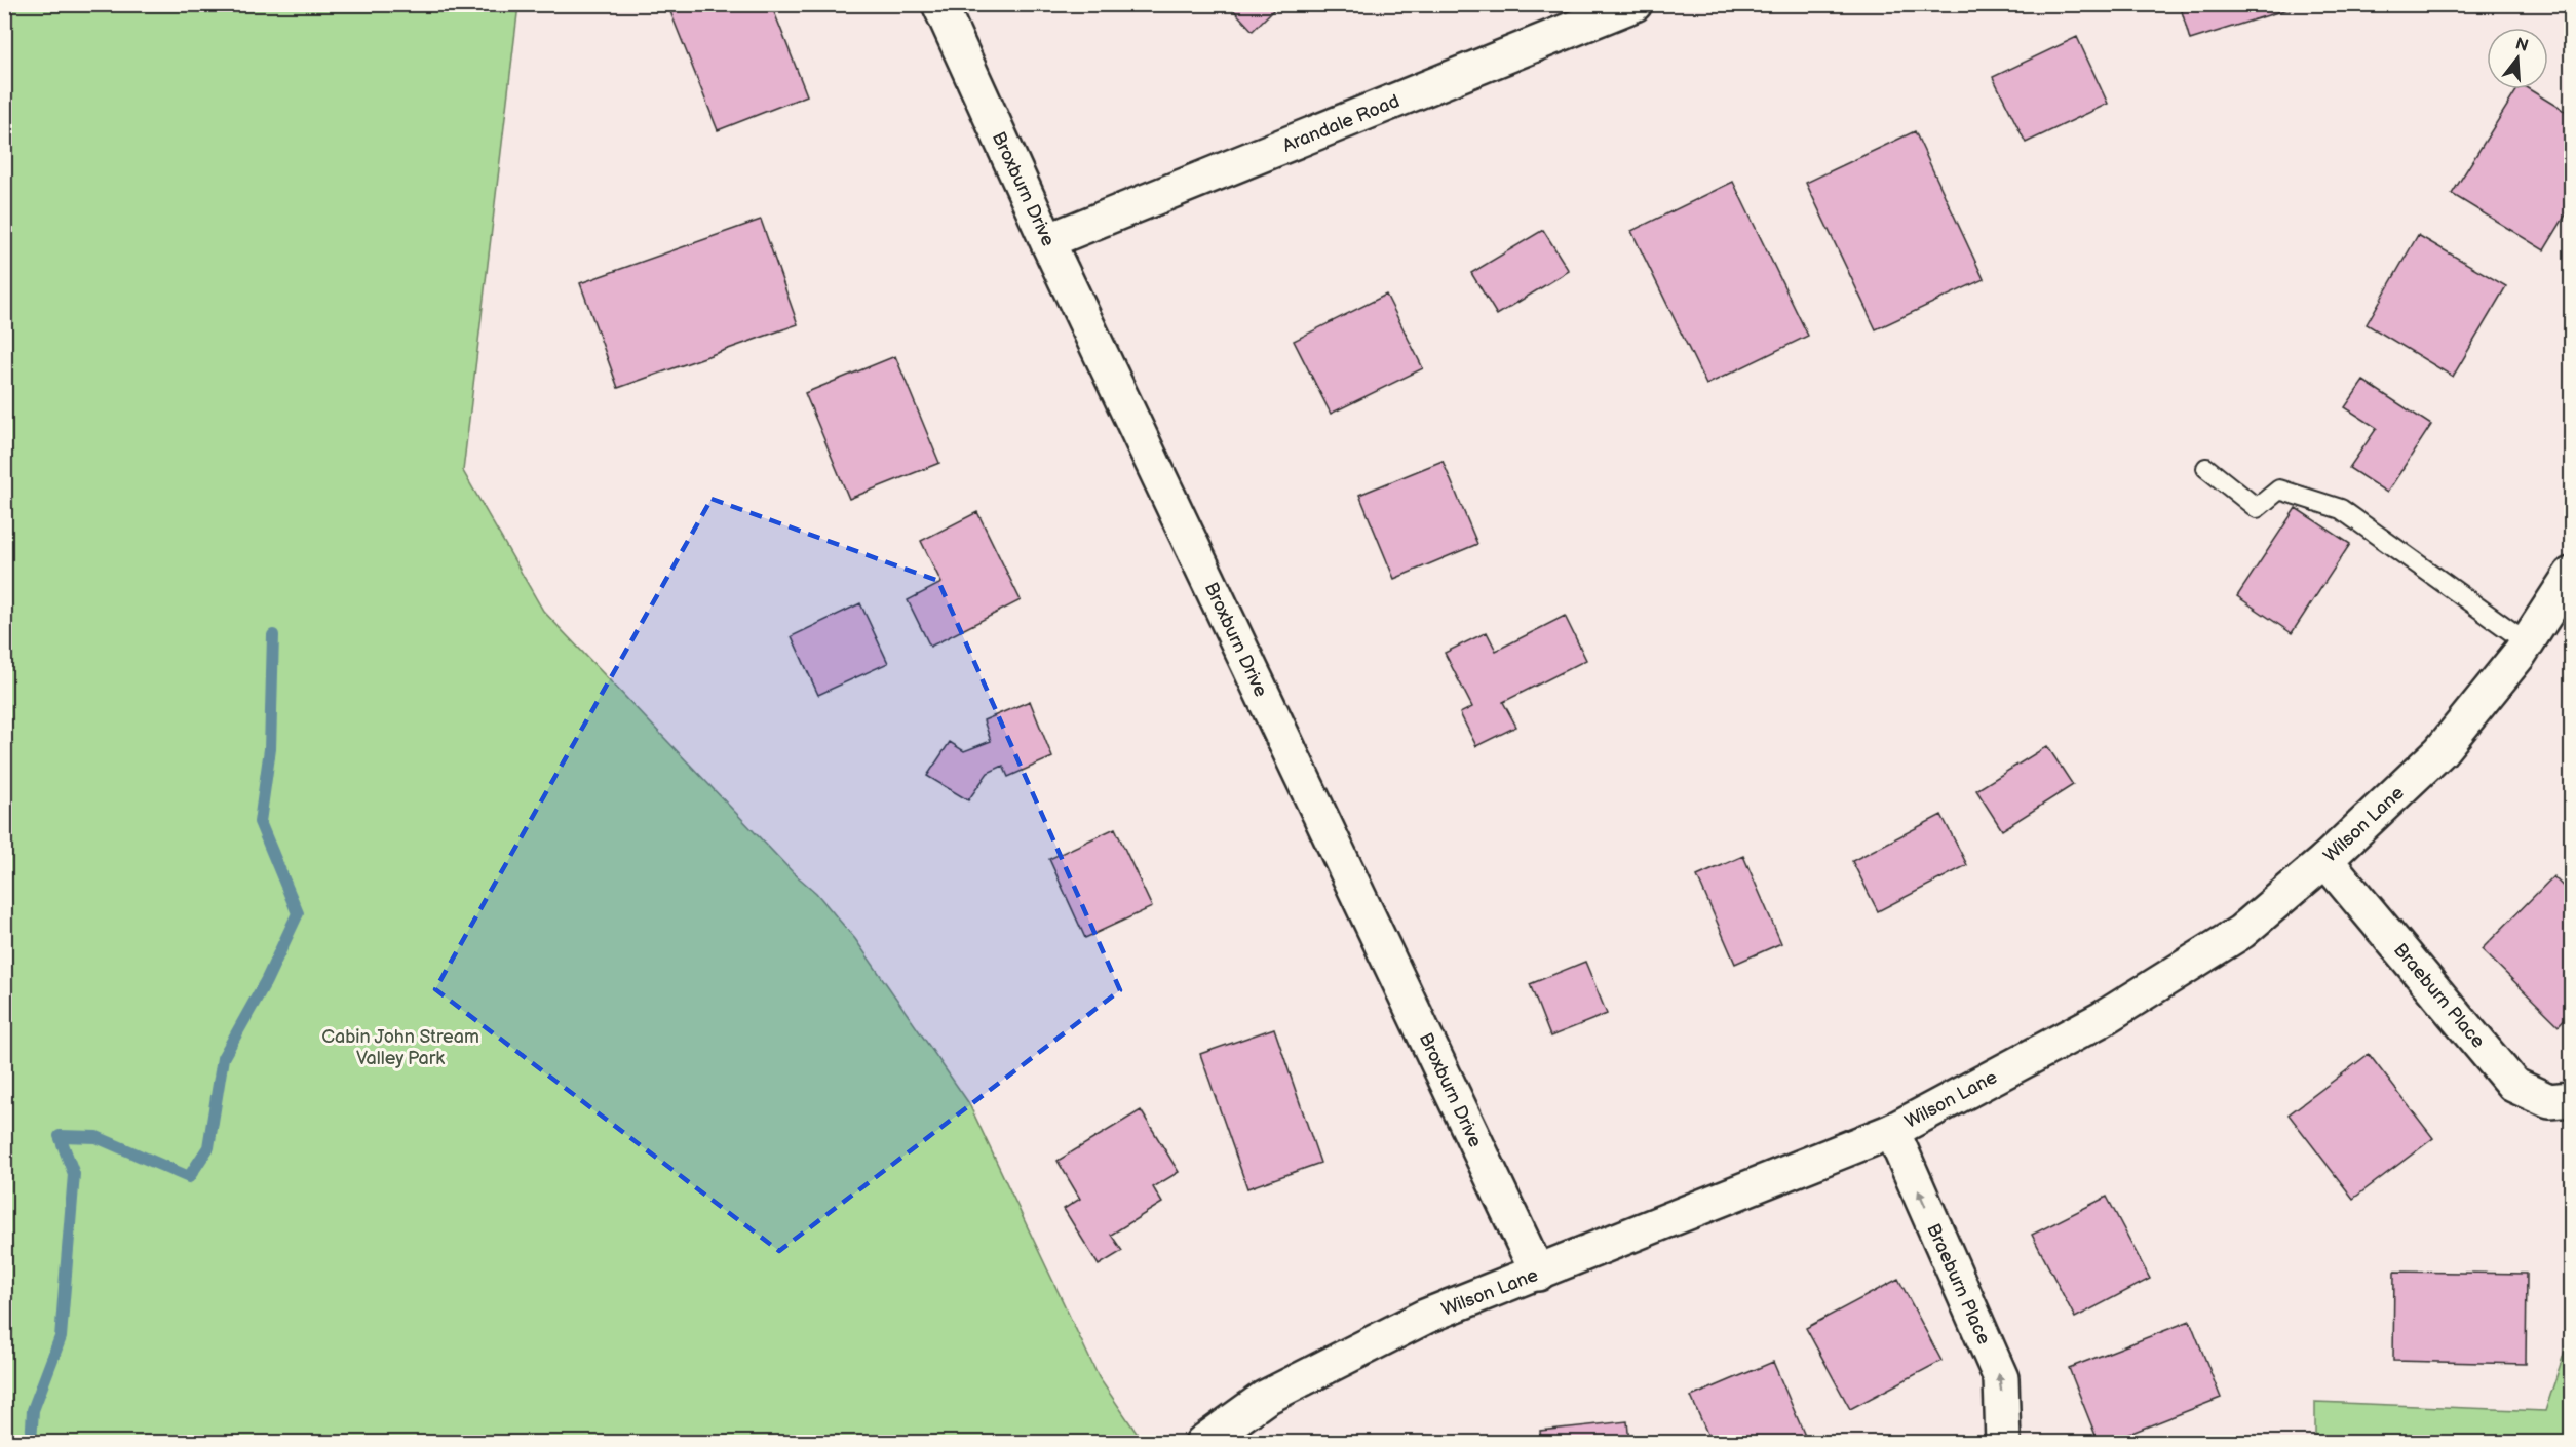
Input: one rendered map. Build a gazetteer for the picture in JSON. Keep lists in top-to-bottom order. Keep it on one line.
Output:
{"streets":{"street":["Arandale Road","Broxburn Drive","Wilson Lane","Braeburn Place"]},"crossings":[["Arandale Road","Broxburn Drive"],["Broxburn Drive","Wilson Lane"],["Wilson Lane","Braeburn Place"]],"one_way":["Braeburn Place"],"parks":["Cabin John Stream Valley Park"],"north":"top"}
